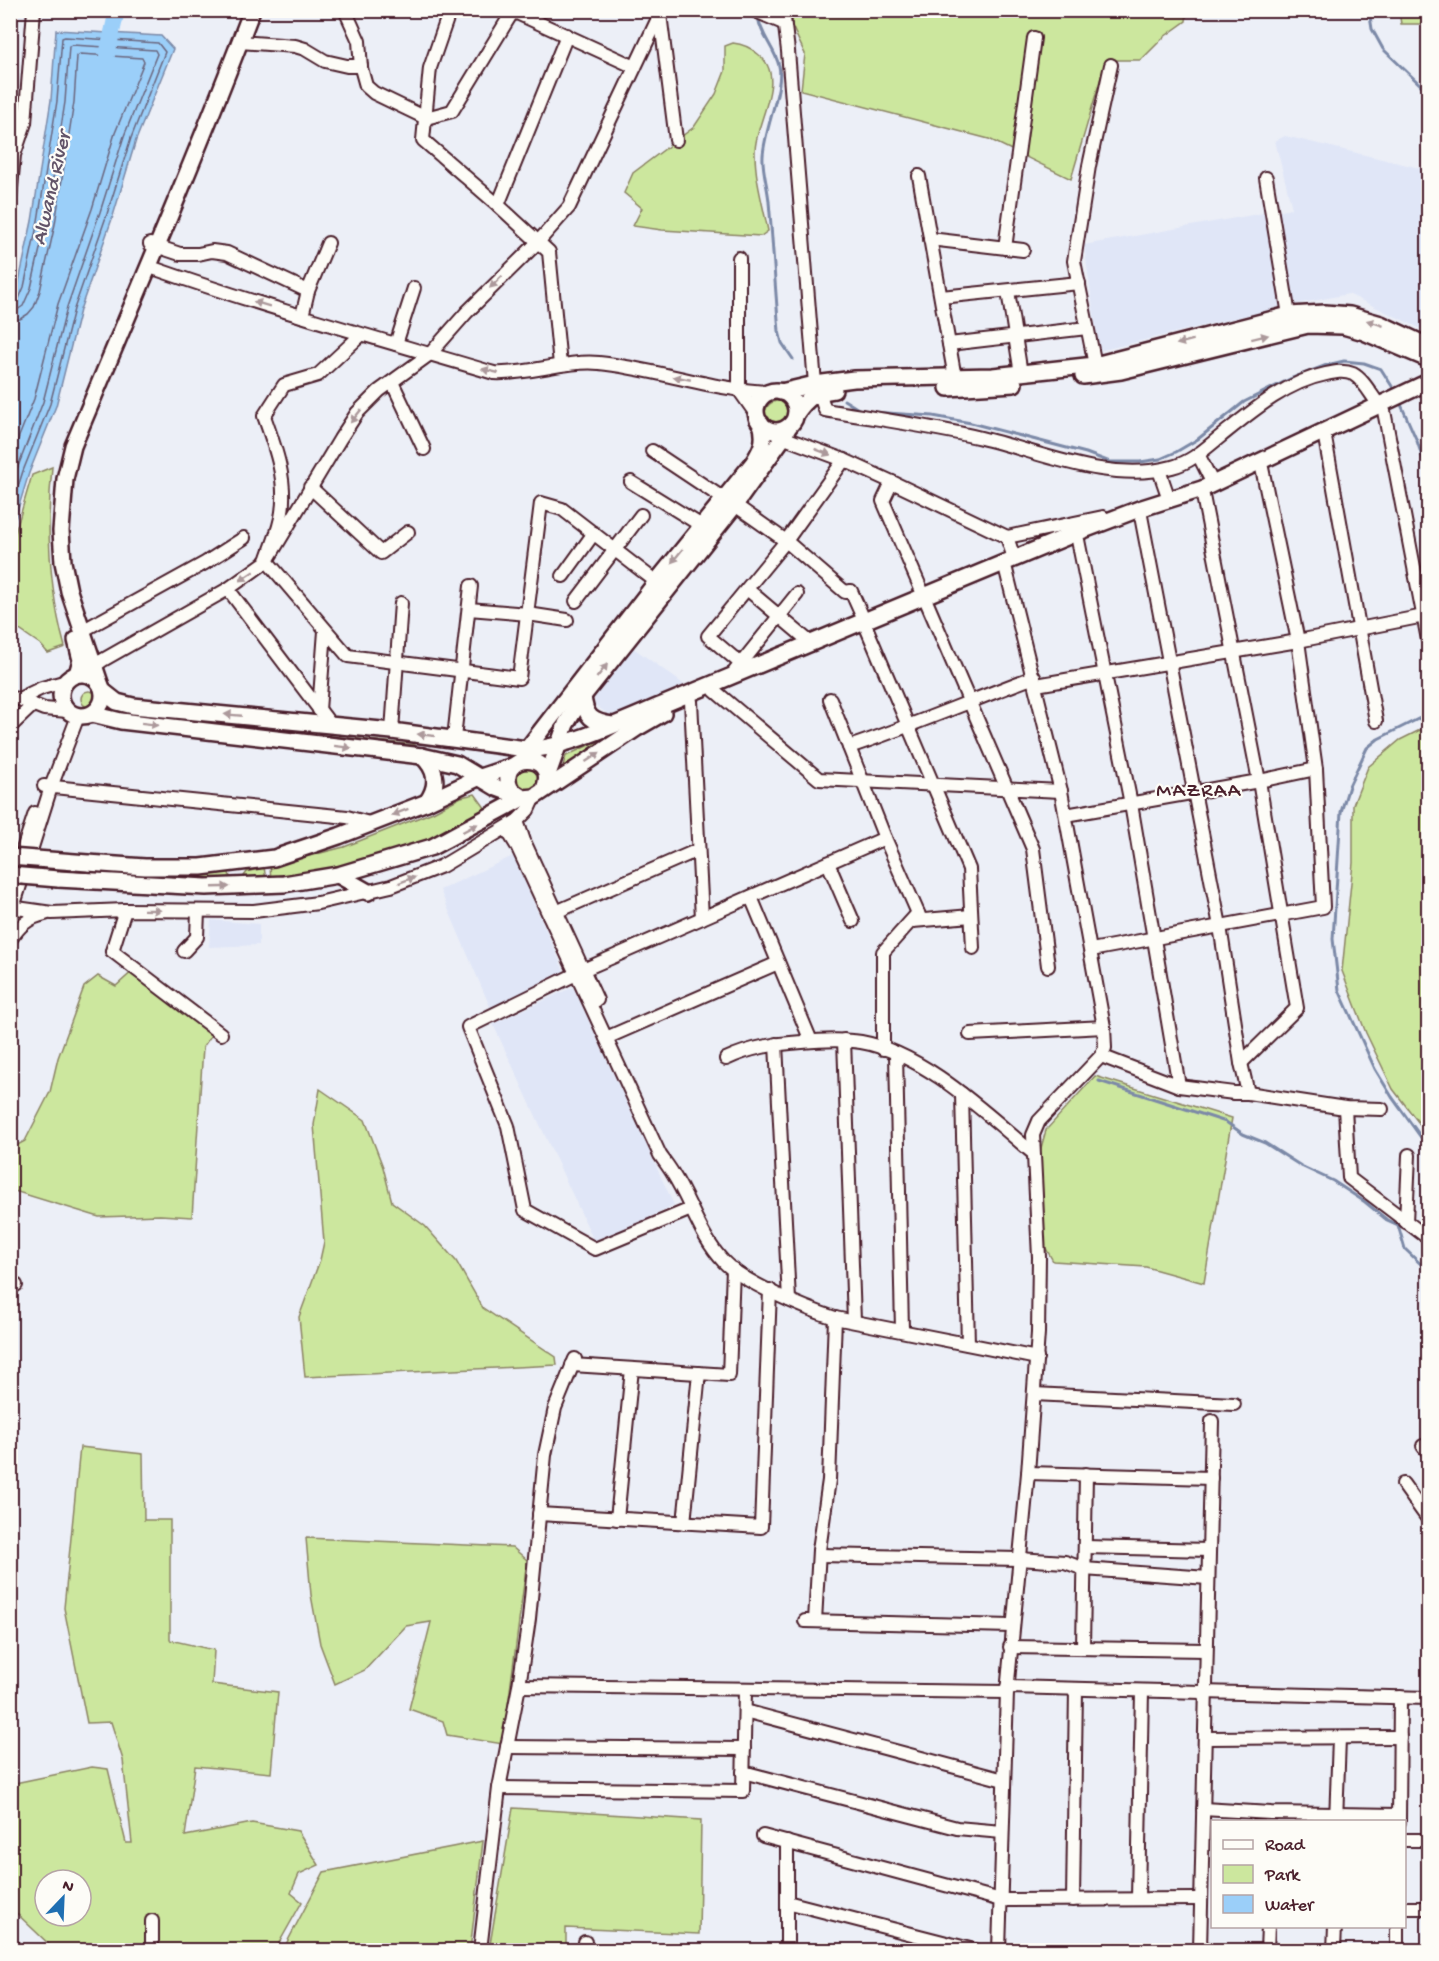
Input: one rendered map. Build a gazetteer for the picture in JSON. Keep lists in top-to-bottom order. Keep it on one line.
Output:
{"districts":["MAZRAA"],"water":["Alwand River"],"legend":["Road","Park","Water"],"north":"top right"}
